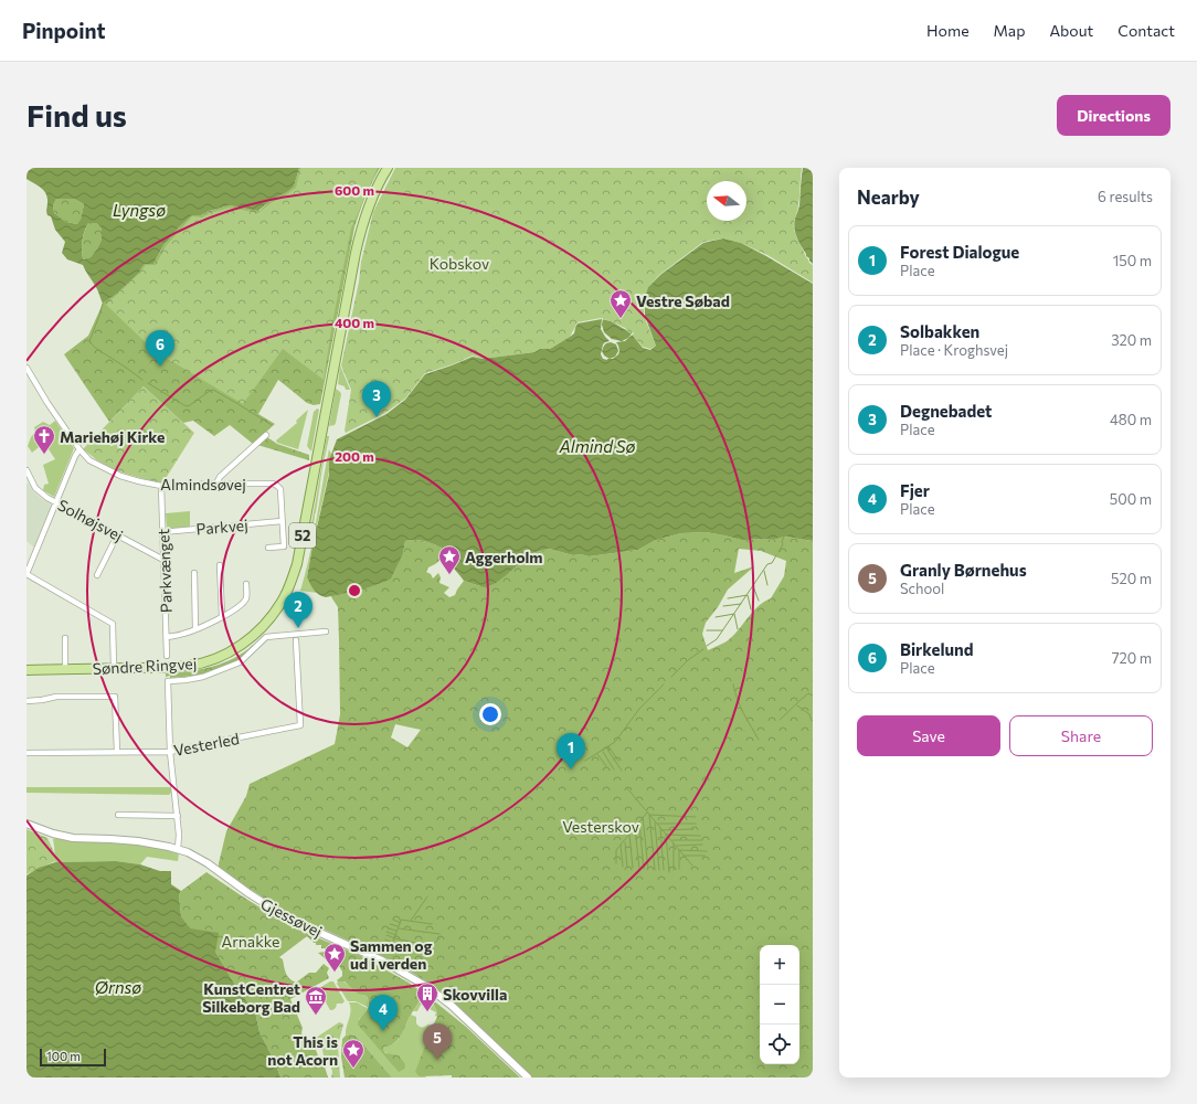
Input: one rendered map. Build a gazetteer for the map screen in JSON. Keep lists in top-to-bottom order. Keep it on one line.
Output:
{"streets":{"main road":["52","Søndre Ringvej"],"street":["Almindsøvej","Solhøjsvej","Parkvej","Parkvænget","Vesterled","Gjessøvej"]},"crossings":[["Almindsøvej","Parkvej"],["Almindsøvej","Parkvænget"],["Solhøjsvej","Parkvænget"],["Parkvej","Parkvænget"]],"water":["Lyngsø","Almind Sø","Ørnsø"],"parks":["Kobskov","Vesterskov","Arnakke"],"places":{"place":["Vestre Søbad","Aggerholm","Sammen og ud i verden","This is not Acorn"],"church":["Mariehøj Kirke"],"building":["Skovvilla"],"museum":["KunstCentret Silkeborg Bad"]},"scale_bar":"100 m","north":"left","page":{"header":"Pinpoint","nav":["Home","Map","About","Contact"],"buttons":["Directions",["Save","Share"]],"title":"Find us","heading":["Nearby","6 results"],"list":[{"mark":"1","name":"Forest Dialogue","note":"Place","value":"150 m"},{"mark":"2","name":"Solbakken","note":"Place · Kroghsvej","value":"320 m"},{"mark":"3","name":"Degnebadet","note":"Place","value":"480 m"},{"mark":"4","name":"Fjer","note":"Place","value":"500 m"},{"mark":"5","name":"Granly Børnehus","note":"School","value":"520 m"},{"mark":"6","name":"Birkelund","note":"Place","value":"720 m"}],"pins":["6","3","2","1","4","5"],"map_buttons":["+","−"],"scale":"100 m"},"rings":["600 m","400 m","200 m"]}
